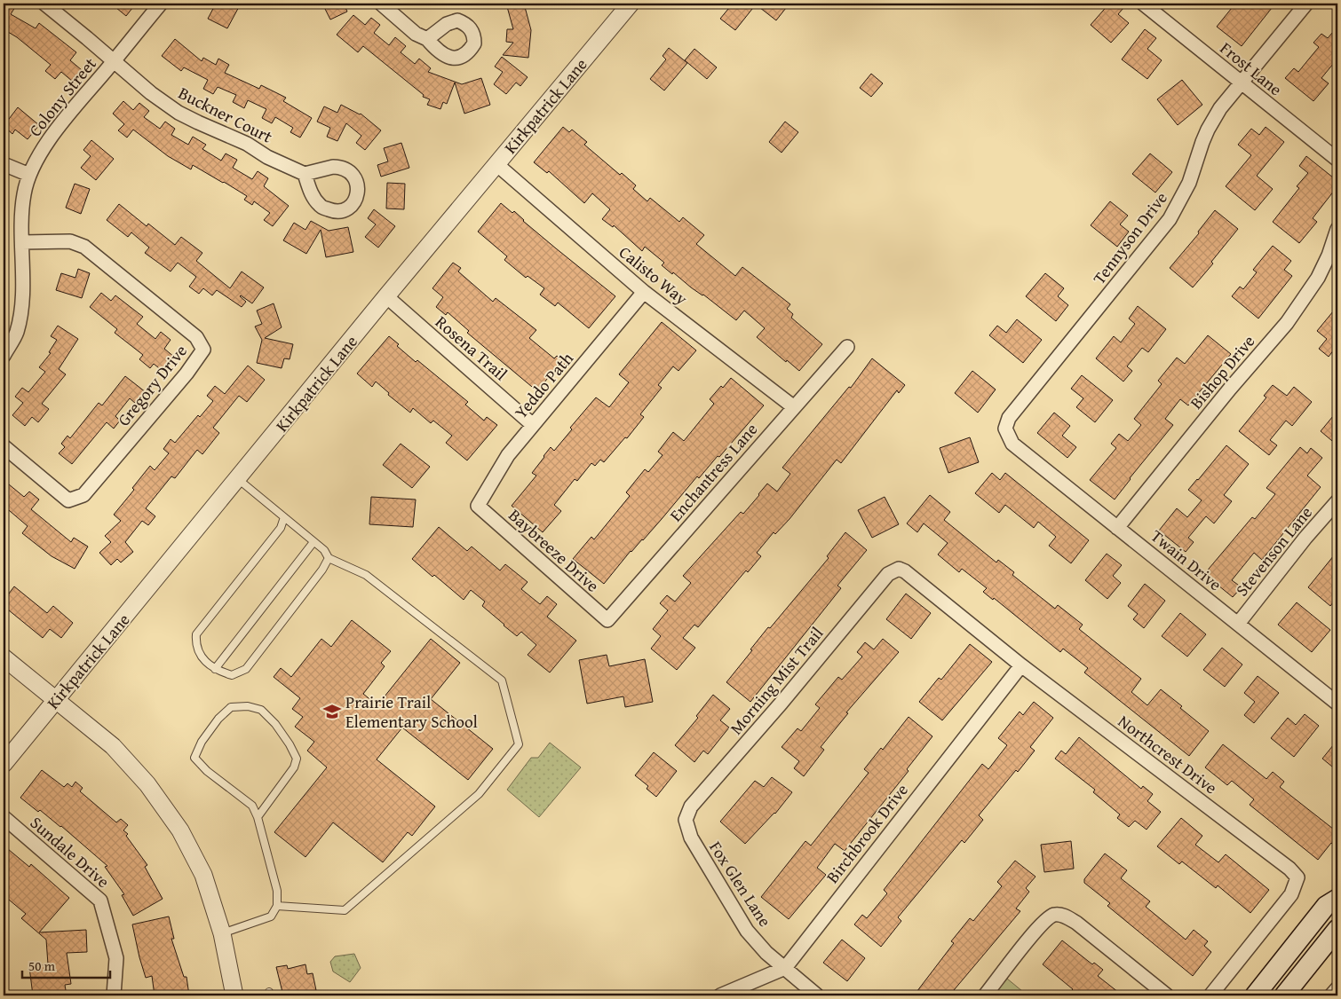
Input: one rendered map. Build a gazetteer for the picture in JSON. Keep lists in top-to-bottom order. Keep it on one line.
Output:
{"streets":{"street":["Frost Lane","Colony Street","Kirkpatrick Lane","Buckner Court","Tennyson Drive","Calisto Way","Rosena Trail","Bishop Drive","Gregory Drive","Yeddo Path","Enchantress Lane","Baybreeze Drive","Stevenson Lane","Twain Drive","Morning Mist Trail","Northcrest Drive","Birchbrook Drive","Sundale Drive","Fox Glen Lane"]},"crossings":[["Frost Lane","Tennyson Drive"],["Colony Street","Buckner Court"],["Colony Street","Gregory Drive"],["Kirkpatrick Lane","Calisto Way"],["Kirkpatrick Lane","Rosena Trail"],["Tennyson Drive","Twain Drive"],["Calisto Way","Yeddo Path"],["Calisto Way","Enchantress Lane"],["Rosena Trail","Yeddo Path"],["Bishop Drive","Twain Drive"],["Yeddo Path","Baybreeze Drive"],["Enchantress Lane","Baybreeze Drive"],["Stevenson Lane","Twain Drive"],["Morning Mist Trail","Northcrest Drive"],["Morning Mist Trail","Fox Glen Lane"],["Northcrest Drive","Birchbrook Drive"],["Birchbrook Drive","Fox Glen Lane"]],"places":{"school or university":["Prairie Trail Elementary School"]},"scale_bar":"50 m"}
